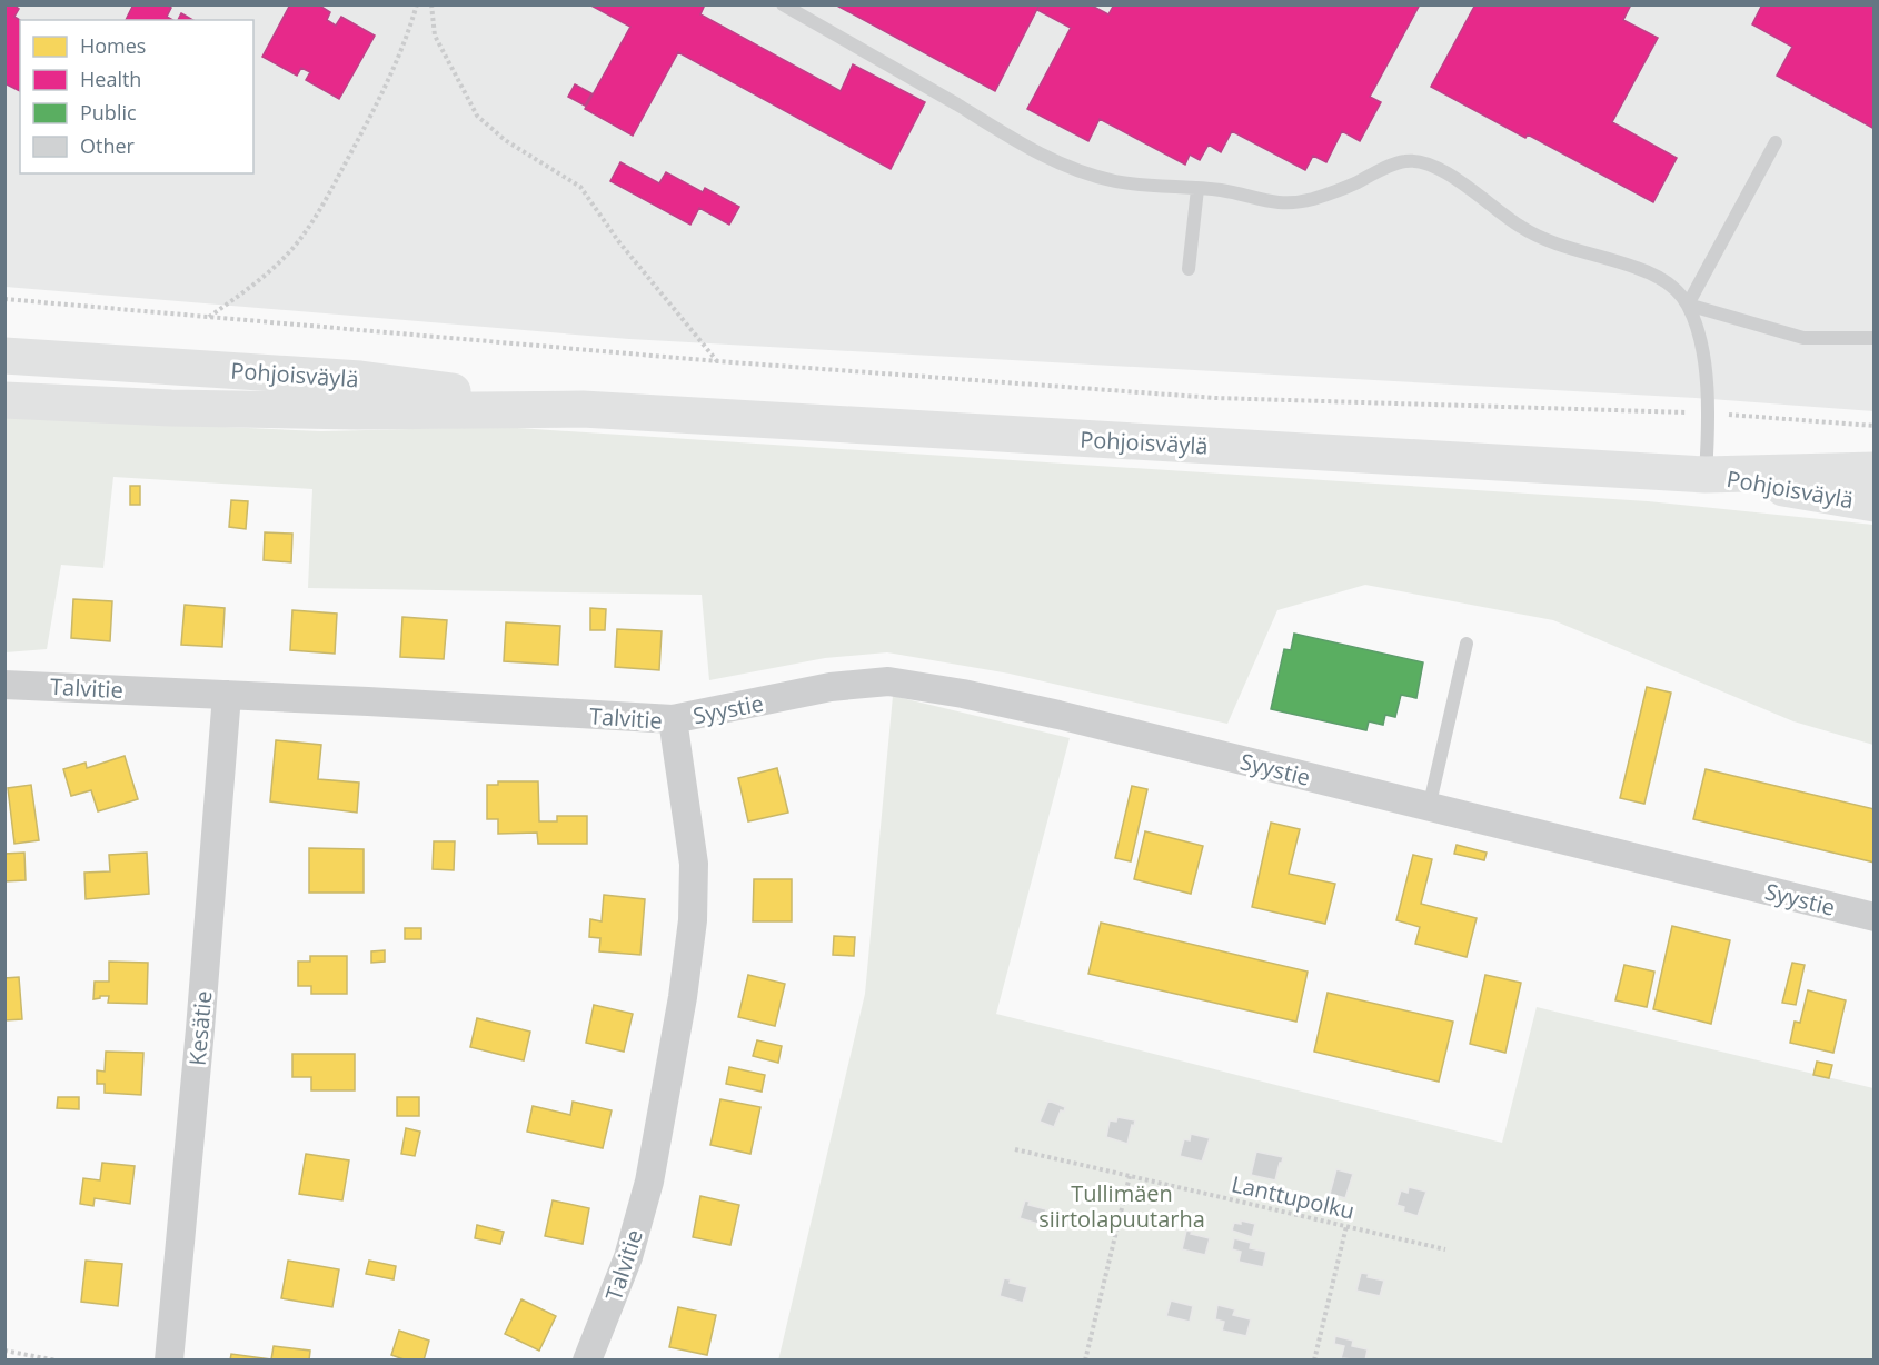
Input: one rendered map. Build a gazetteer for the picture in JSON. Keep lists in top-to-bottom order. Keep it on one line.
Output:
{"streets":{"main road":["Pohjoisväylä"],"street":["Talvitie","Syystie","Kesätie"],"path":["Lanttupolku"]},"crossings":[["Talvitie","Syystie"],["Talvitie","Kesätie"]],"parks":["Tullimäen siirtolapuutarha"],"legend":["Homes","Health","Public","Other"]}
